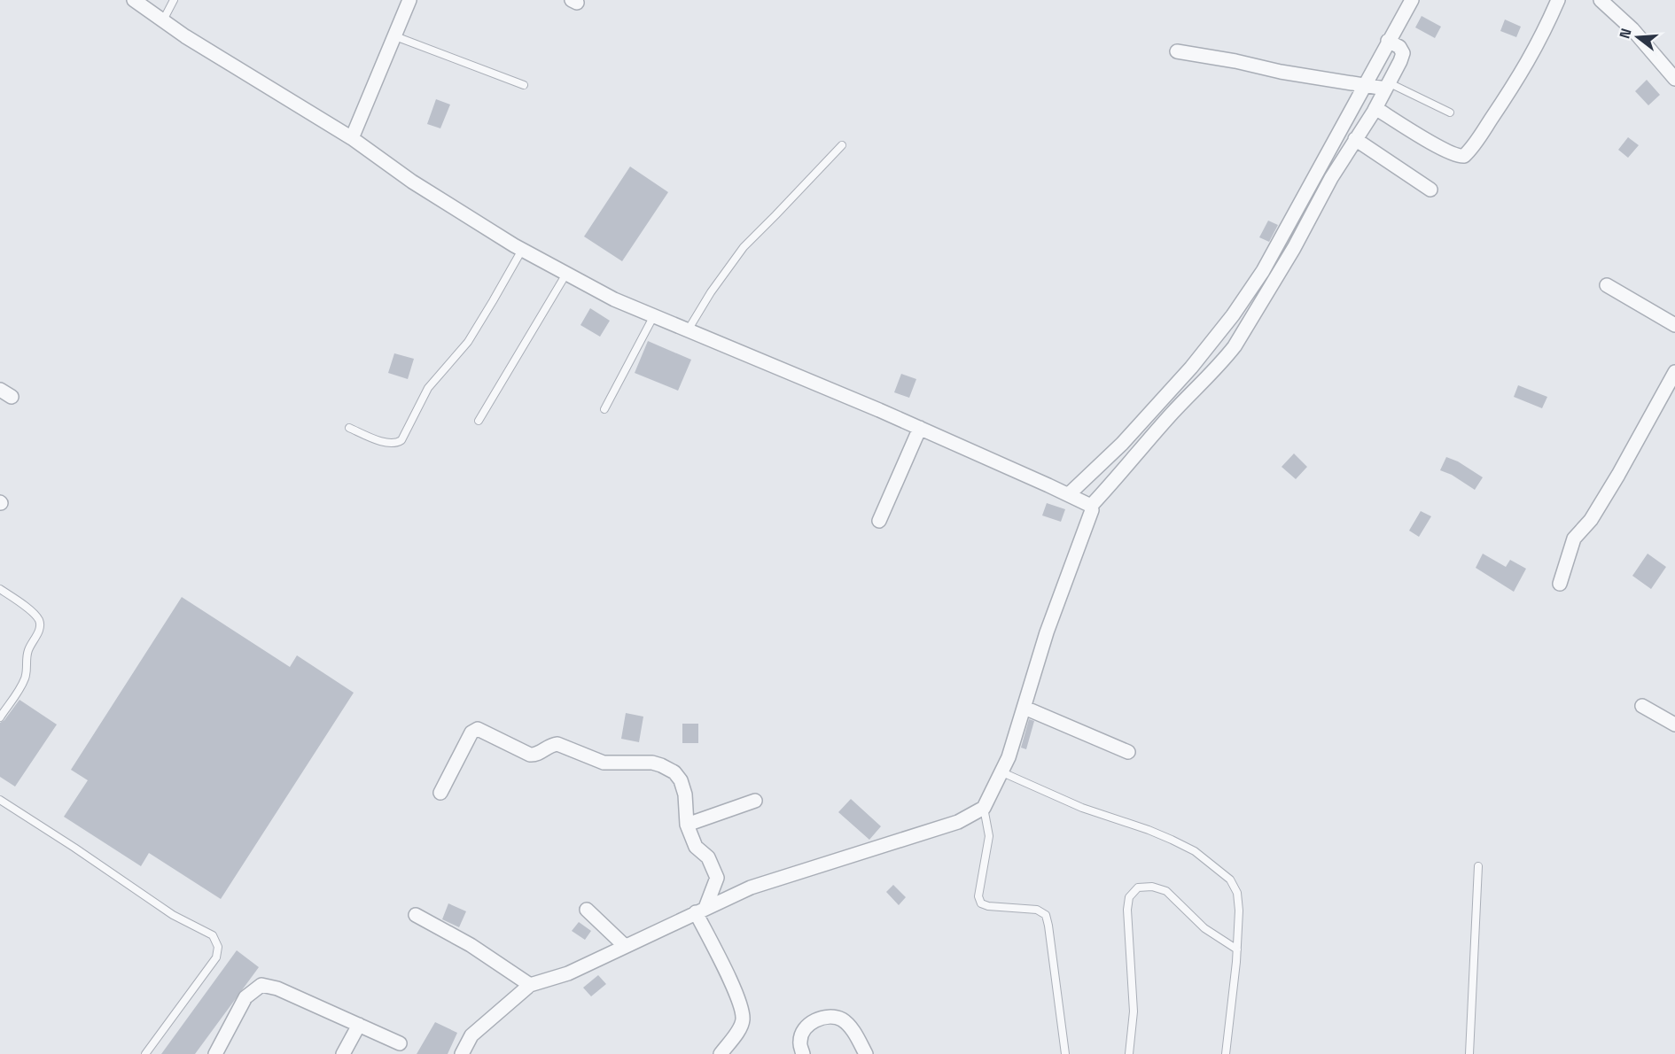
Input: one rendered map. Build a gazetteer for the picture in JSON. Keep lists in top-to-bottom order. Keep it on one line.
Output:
{"north":"left"}
